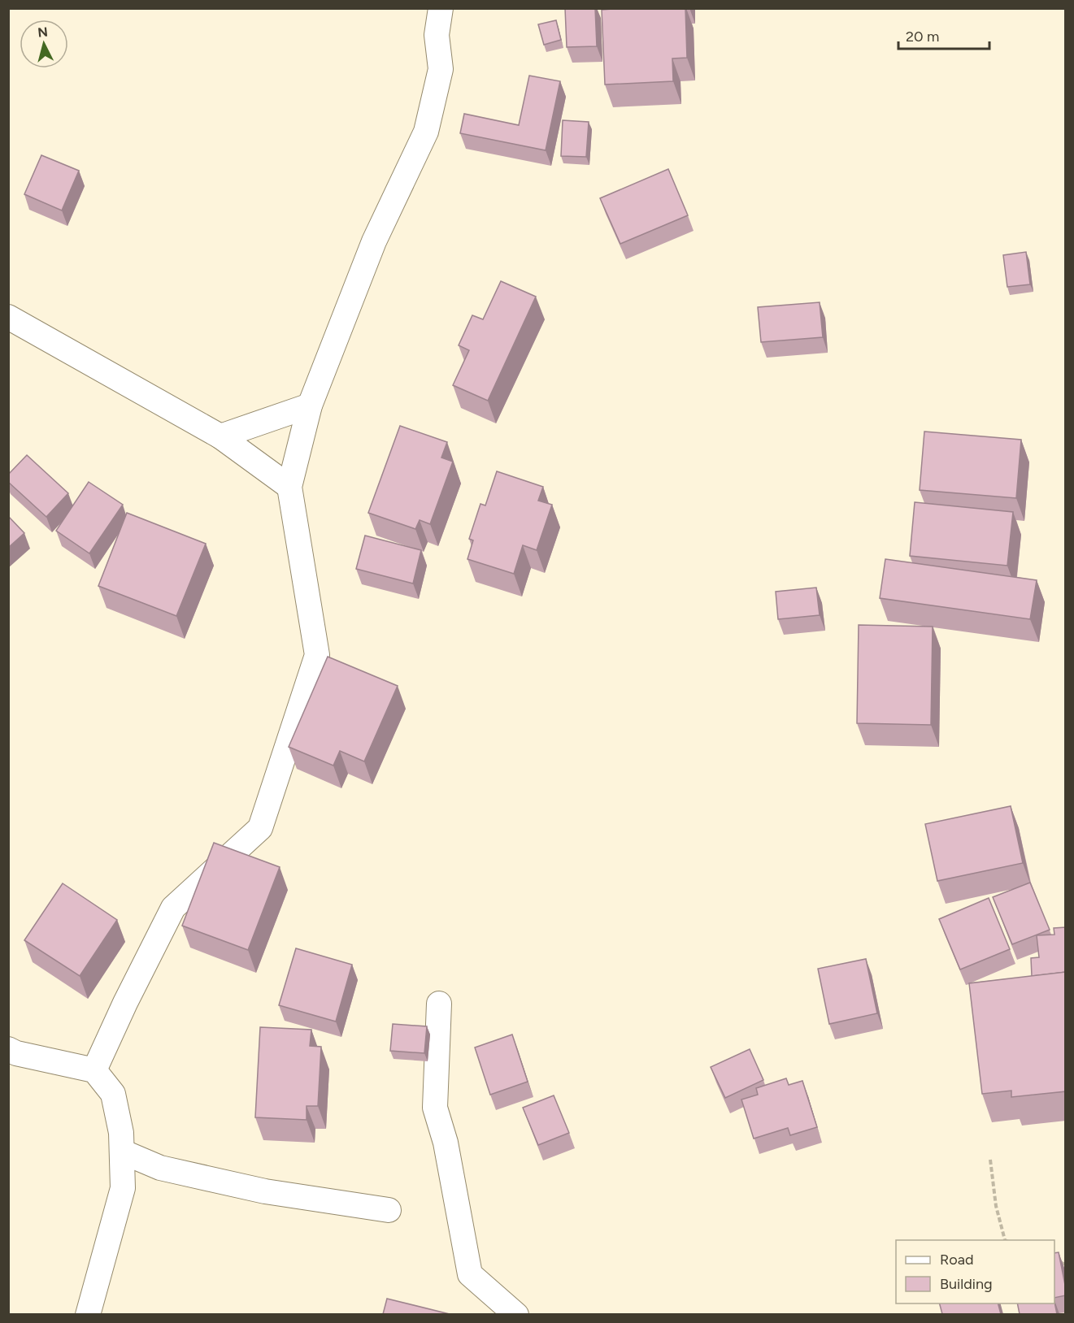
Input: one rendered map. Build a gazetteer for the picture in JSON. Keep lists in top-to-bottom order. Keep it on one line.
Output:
{"legend":["Road","Building"],"scale_bar":"20 m","north":"top"}
